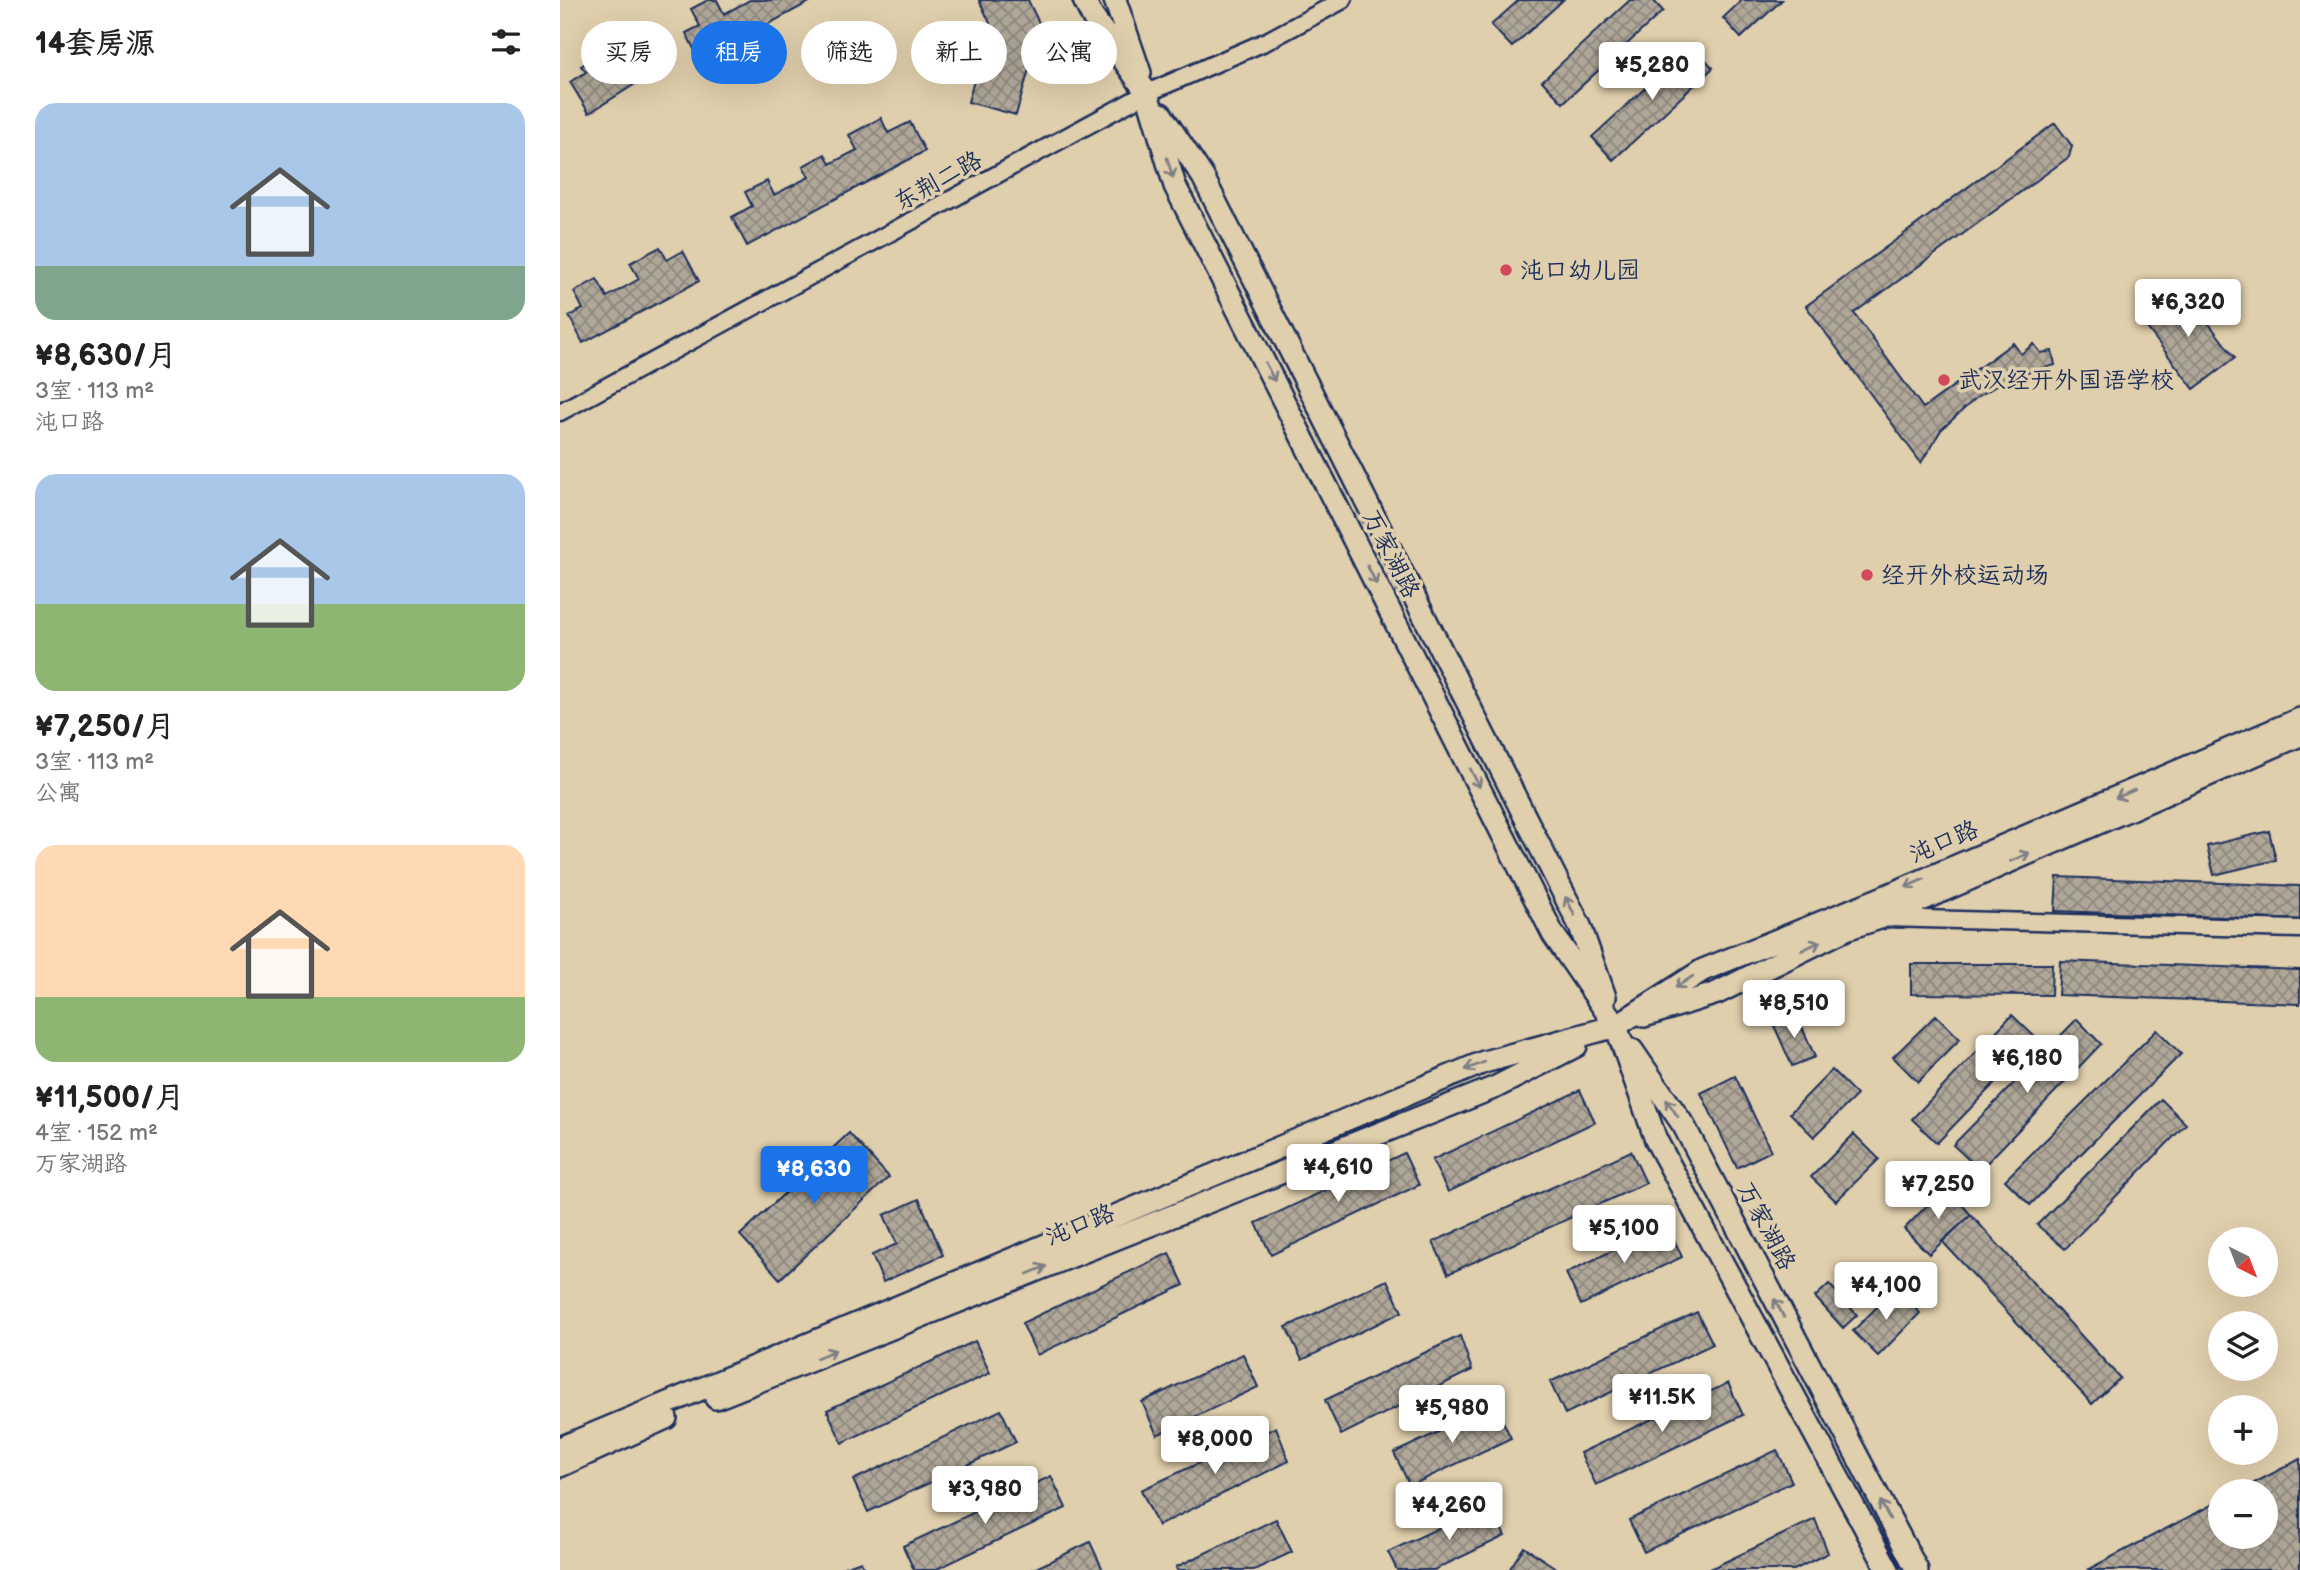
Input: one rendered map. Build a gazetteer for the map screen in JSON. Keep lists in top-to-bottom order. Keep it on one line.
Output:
{"streets":{"main road":["万家湖路","沌口路"],"street":["东荆二路"]},"crossings":[["东荆二路","万家湖路"],["万家湖路","沌口路"]],"places":["沌口幼儿园","武汉经开外国语学校","经开外校运动场"],"north":"bottom right","page":{"heading":"14套房源","chip":["买房","租房","筛选","新上","公寓"],"price":["¥5,280","¥6,320","¥8,510","¥6,180","¥4,610","¥8,630","¥7,250","¥5,100","¥4,100","¥11.5K","¥5,980","¥8,000","¥3,980","¥4,260"],"list":[{"name":"¥8,630/月","note":"3室 · 113 m² · 沌口路"},{"name":"¥7,250/月","note":"3室 · 113 m² · 公寓"},{"name":"¥11,500/月","note":"4室 · 152 m² · 万家湖路"}],"map_buttons":["+","−"]}}
